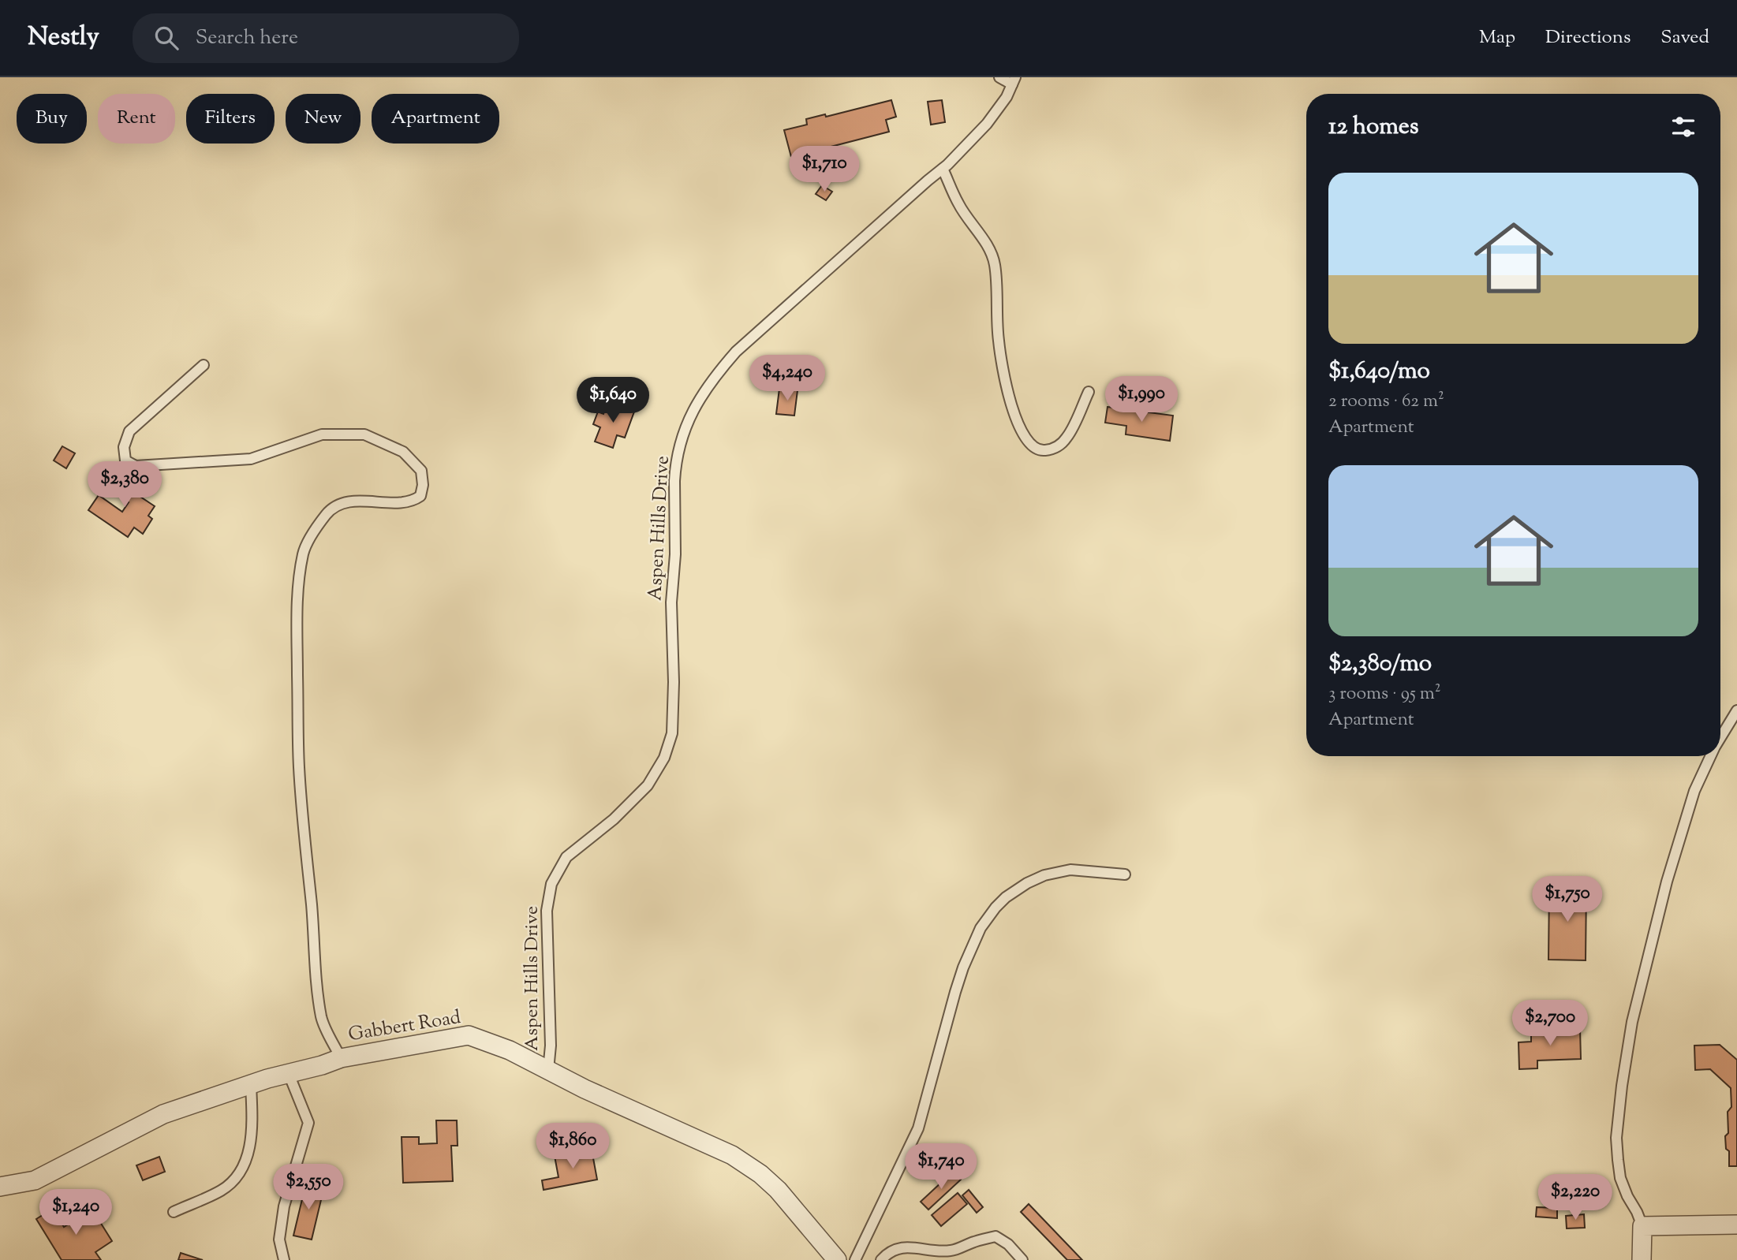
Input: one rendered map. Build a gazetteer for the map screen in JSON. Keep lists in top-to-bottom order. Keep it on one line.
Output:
{"streets":{"street":["Gabbert Road"],"lane":["Aspen Hills Drive"]},"crossings":[["Aspen Hills Drive","Gabbert Road"]],"page":{"header":"Nestly","search":"Search here","nav":["Map","Directions","Saved"],"chip":["Buy","Rent","Filters","New","Apartment"],"heading":"12 homes","price":["$1,710","$4,240","$1,990","$1,640","$2,380","$1,750","$2,700","$1,860","$1,740","$2,550","$2,220","$1,240"],"list":[{"name":"$1,640/mo","note":"2 rooms · 62 m² · Apartment"},{"name":"$2,380/mo","note":"3 rooms · 95 m² · Apartment"}]}}
